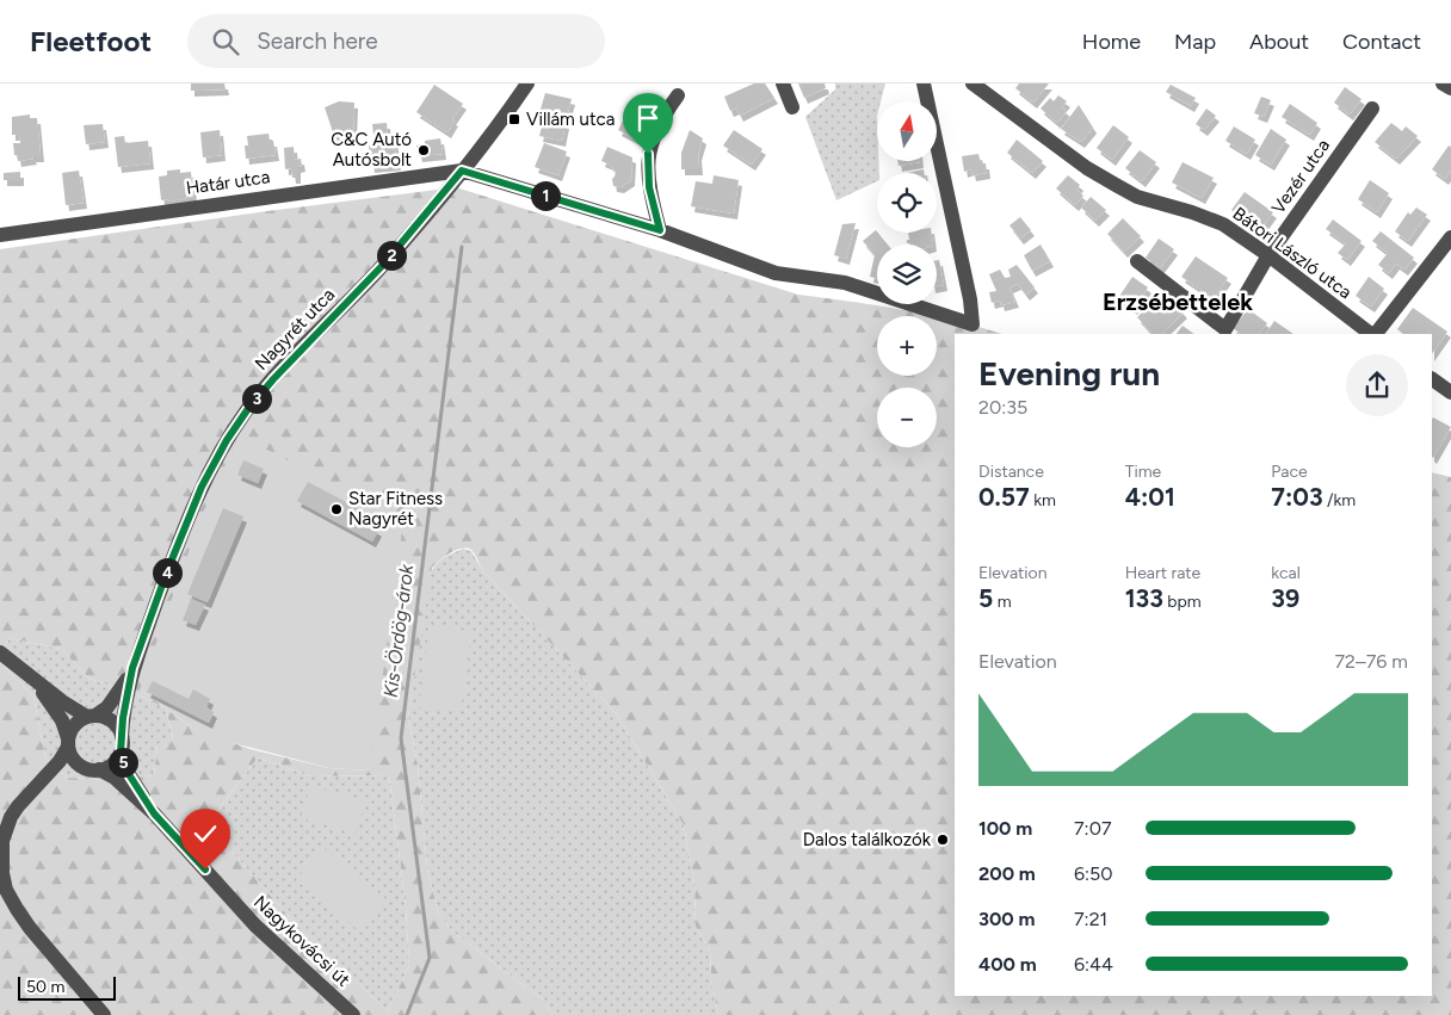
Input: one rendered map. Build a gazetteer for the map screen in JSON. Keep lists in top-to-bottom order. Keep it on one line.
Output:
{"streets":{"street":["Vezér utca","Határ utca","Bátori László utca","Nagyrét utca","Nagykovácsi út"]},"crossings":[["Vezér utca","Bátori László utca"],["Határ utca","Nagyrét utca"],["Nagyrét utca","Nagykovácsi út"]],"districts":["Erzsébettelek"],"water":["Kis-Ördög-árok"],"places":{"transit":["Villám utca"],"other":["C&C Autó Autósbolt","Star Fitness Nagyrét","Dalos találkozók"]},"scale_bar":"50 m","north":"top","page":{"header":"Fleetfoot","search":"Search here","nav":["Home","Map","About","Contact"],"map_buttons":["+","−"],"pins":["1","2","3","4","5"],"heading":["Evening run","20:35"],"stats":[["Distance","0.57 km"],["Time","4:01"],["Pace","7:03 /km"],["Elevation","5 m"],["Heart rate","133 bpm"],["kcal","39"]],"chart":["Elevation","72–76 m"],"list":[{"name":"100 m","note":"7:07"},{"name":"200 m","note":"6:50"},{"name":"300 m","note":"7:21"},{"name":"400 m","note":"6:44"}],"scale":"50 m"}}
